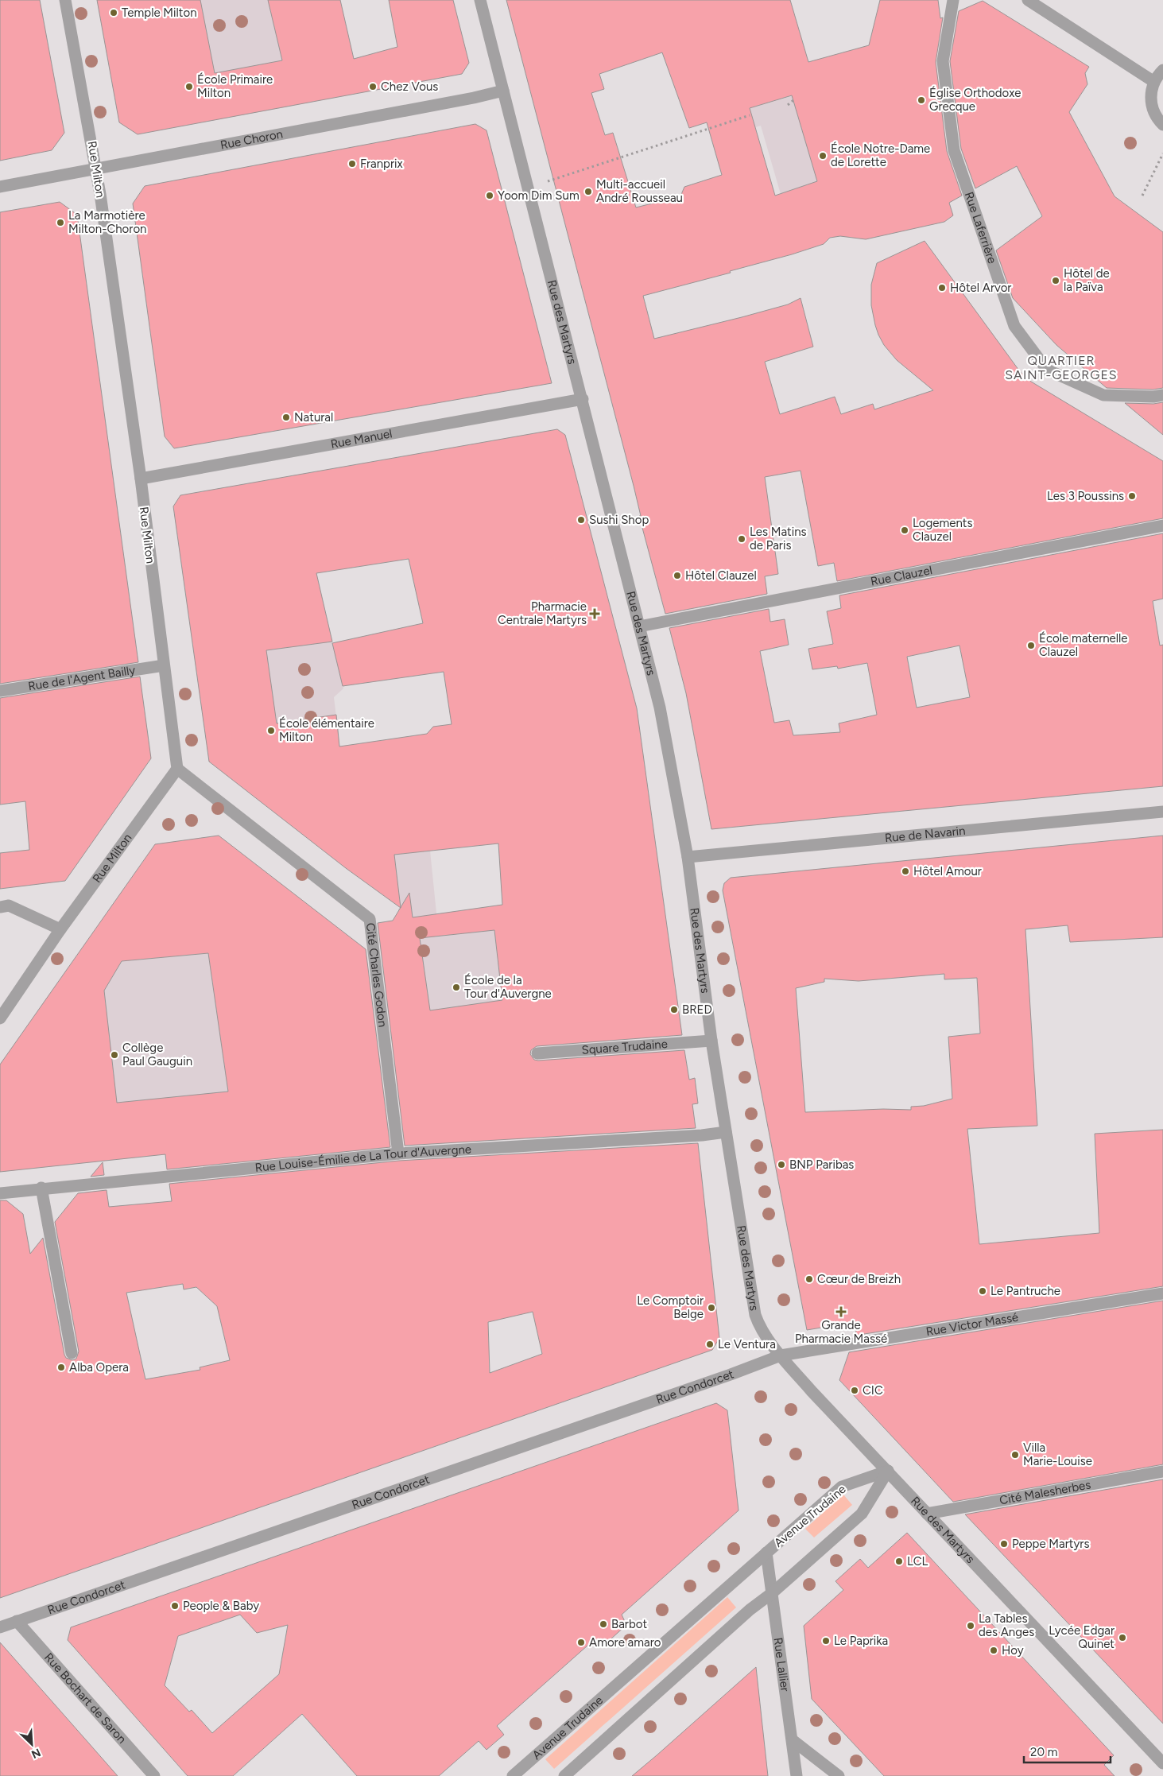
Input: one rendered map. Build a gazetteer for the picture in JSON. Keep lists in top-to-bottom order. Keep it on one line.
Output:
{"streets":{"street":["Rue Choron","Rue Milton","Rue Laferrière","Rue des Martyrs","Rue Manuel","Rue Clauzel","Rue de l'Agent Bailly","Rue de Navarin","Cité Charles Godon","Square Trudaine","Rue Louise-Émilie de La Tour d'Auvergne","Rue Victor Massé","Rue Condorcet","Cité Malesherbes","Avenue Trudaine","Rue Lallier","Rue Bochart de Saron"]},"crossings":[["Rue Choron","Rue Milton"],["Rue Choron","Rue des Martyrs"],["Rue Milton","Rue Manuel"],["Rue Milton","Rue de l'Agent Bailly"],["Rue Milton","Cité Charles Godon"],["Rue des Martyrs","Rue Manuel"],["Rue des Martyrs","Rue Clauzel"],["Rue des Martyrs","Rue de Navarin"],["Rue des Martyrs","Square Trudaine"],["Rue des Martyrs","Rue Louise-Émilie de La Tour d'Auvergne"],["Rue des Martyrs","Rue Victor Massé"],["Rue des Martyrs","Rue Condorcet"],["Rue des Martyrs","Cité Malesherbes"],["Rue des Martyrs","Avenue Trudaine"],["Cité Charles Godon","Rue Louise-Émilie de La Tour d'Auvergne"],["Rue Victor Massé","Rue Condorcet"],["Rue Condorcet","Rue Bochart de Saron"],["Avenue Trudaine","Rue Lallier"]],"districts":["QUARTIER SAINT-GEORGES"],"places":{"other":["Temple Milton","École Primaire Milton","Chez Vous","Église Orthodoxe Grecque","École Notre-Dame de Lorette","Franprix","Multi-accueil André Rousseau","Yoom Dim Sum","La Marmotière Milton-Choron","Hôtel de la Païva","Hôtel Arvor","Natural","Les 3 Poussins","Sushi Shop","Logements Clauzel","Les Matins de Paris","Hôtel Clauzel","École maternelle Clauzel","École élémentaire Milton","Hôtel Amour","École de la Tour d'Auvergne","BRED","Collège Paul Gauguin","BNP Paribas","Cœur de Breizh","Le Pantruche","Le Comptoir Belge","Le Ventura","Alba Opera","CIC","Villa Marie-Louise","Peppe Martyrs","LCL","People & Baby","Barbot","La Tables des Anges","Lycée Edgar Quinet","Le Paprika","Amore amaro","Hoy"],"health":["Pharmacie Centrale Martyrs","Grande Pharmacie Massé"]},"scale_bar":"20 m","north":"bottom right"}
